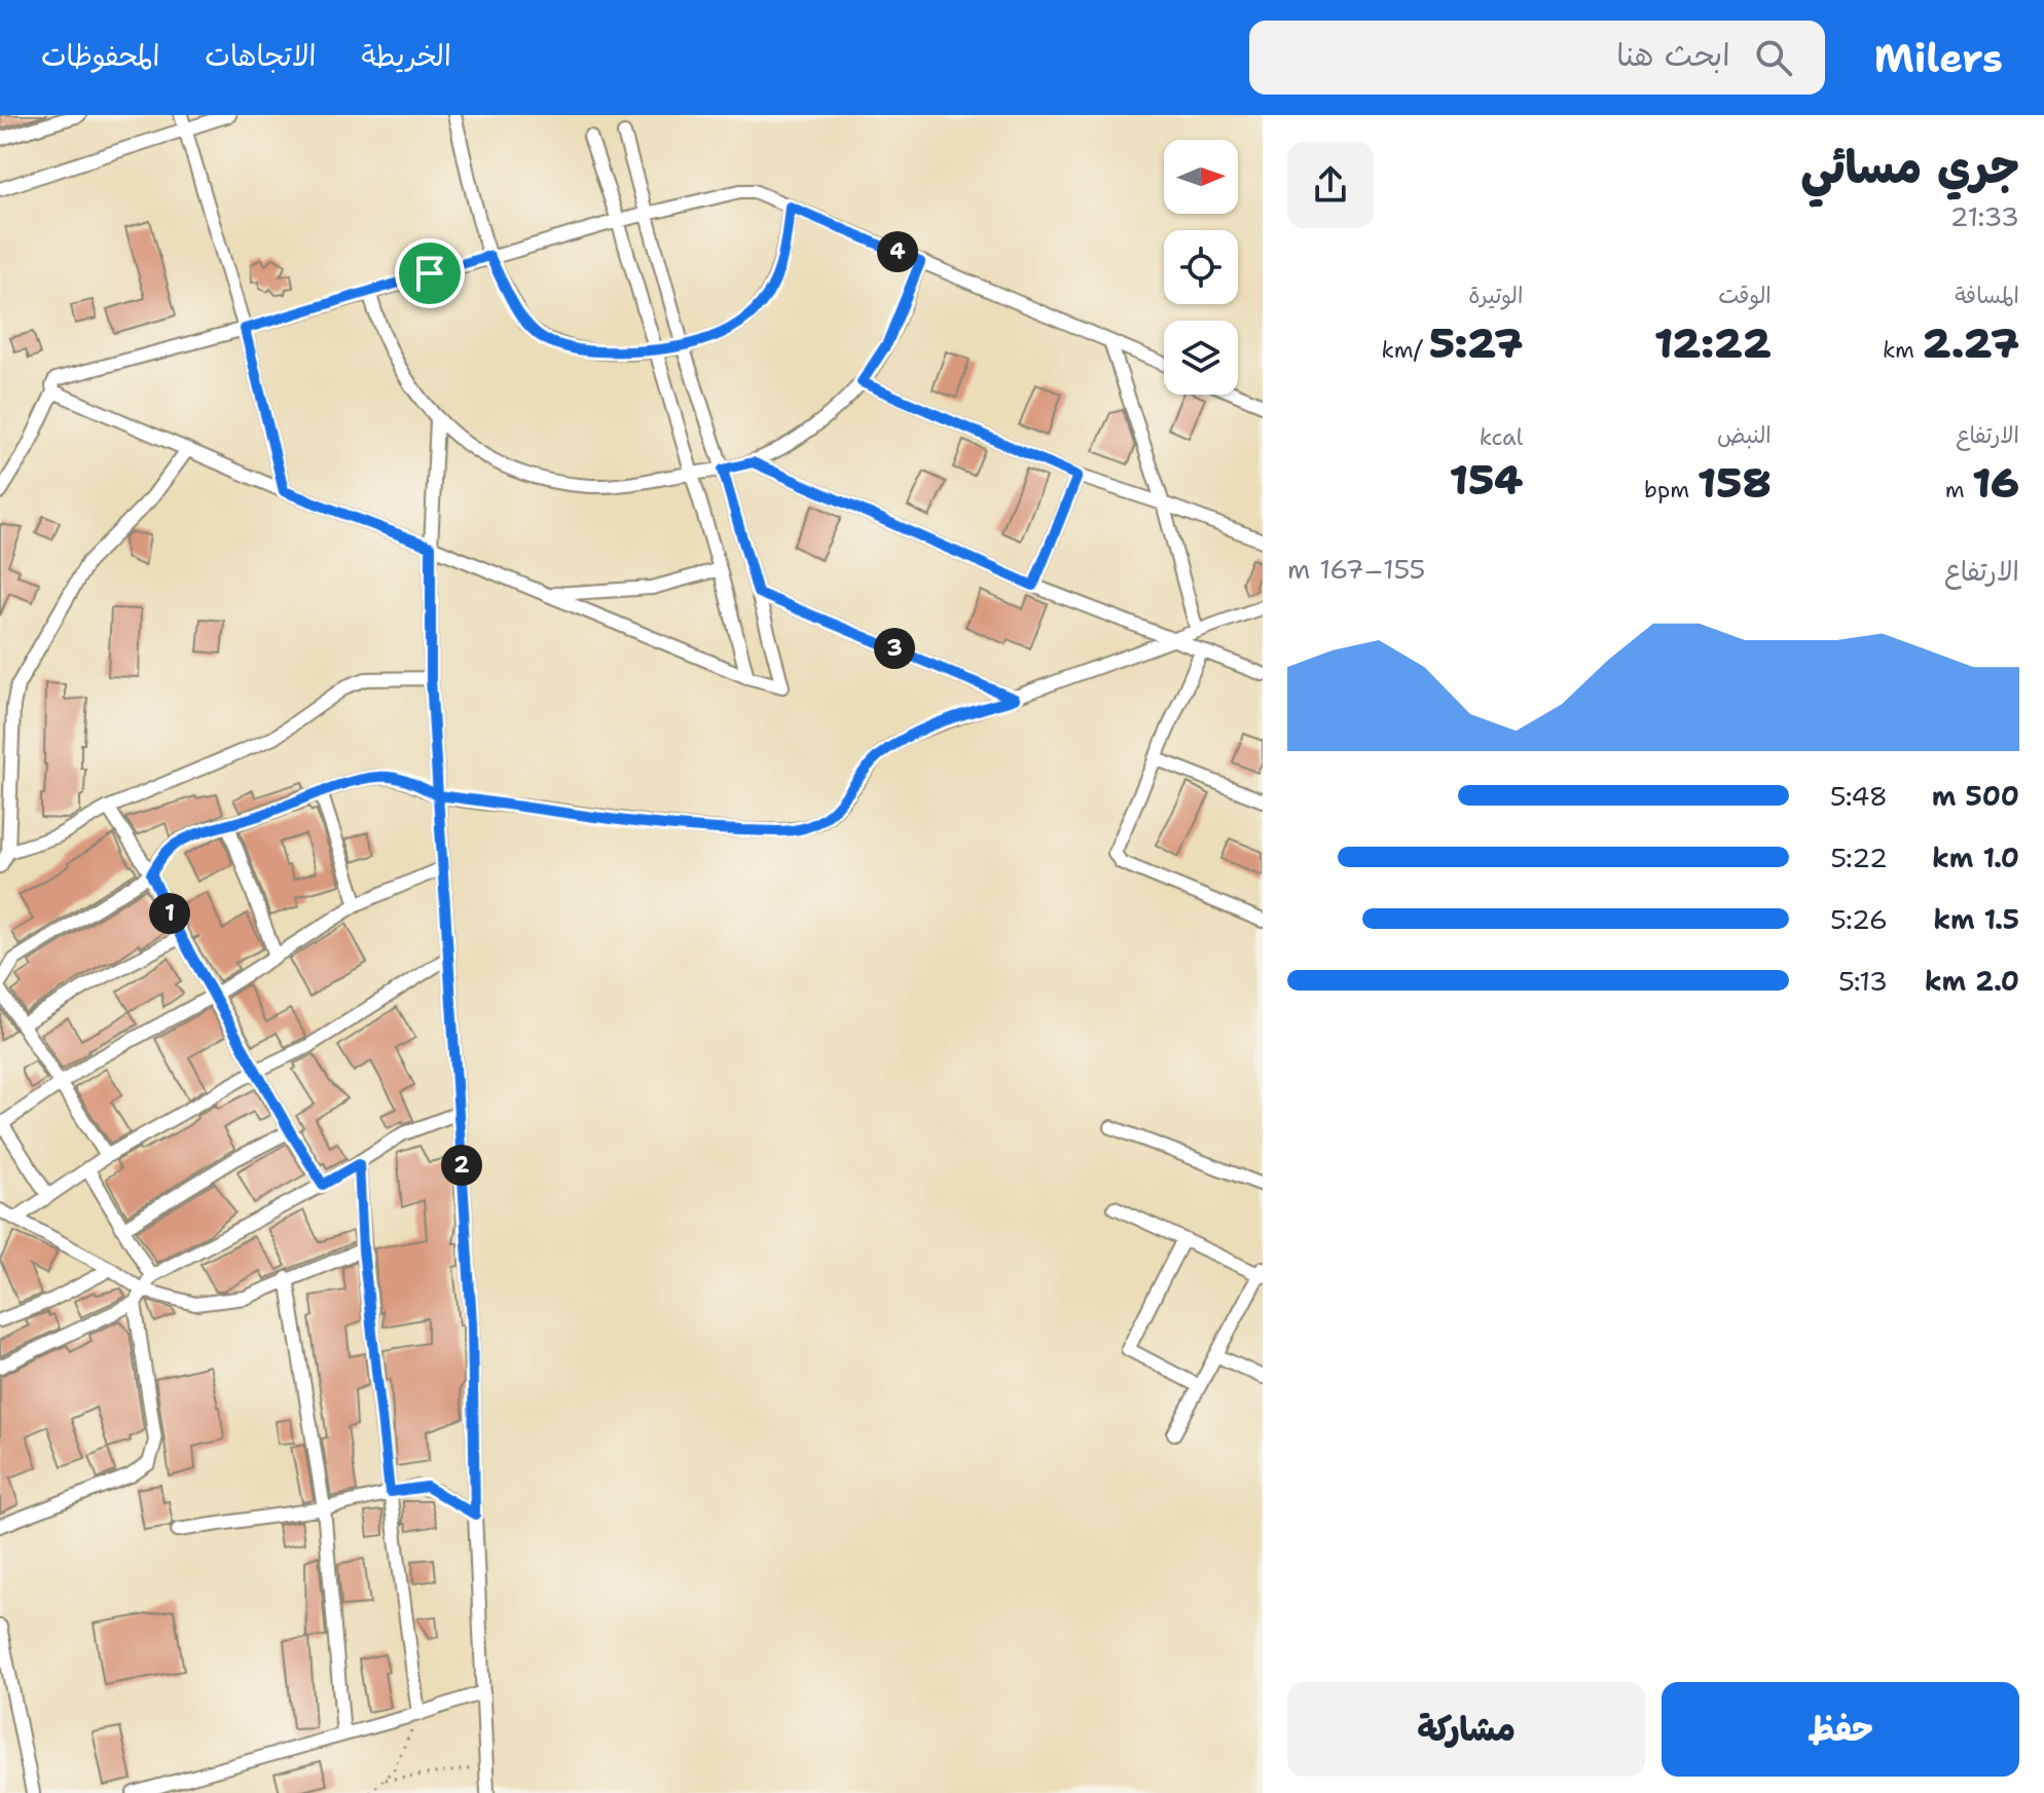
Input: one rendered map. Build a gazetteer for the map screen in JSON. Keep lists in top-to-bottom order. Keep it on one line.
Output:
{"north":"right","page":{"header":"Milers","search":"ابحث هنا","nav":["الخريطة","الاتجاهات","المحفوظات"],"heading":["جري مسائي","21:33"],"pins":["4","3","1","2"],"stats":[["المسافة","2.27 km"],["الوقت","12:22"],["الوتيرة","5:27 /km"],["الارتفاع","16 m"],["النبض","158 bpm"],["kcal","154"]],"chart":["الارتفاع","155–167 m"],"list":[{"name":"500 m","note":"5:48"},{"name":"1.0 km","note":"5:22"},{"name":"1.5 km","note":"5:26"},{"name":"2.0 km","note":"5:13"}],"buttons":["حفظ","مشاركة"]}}
